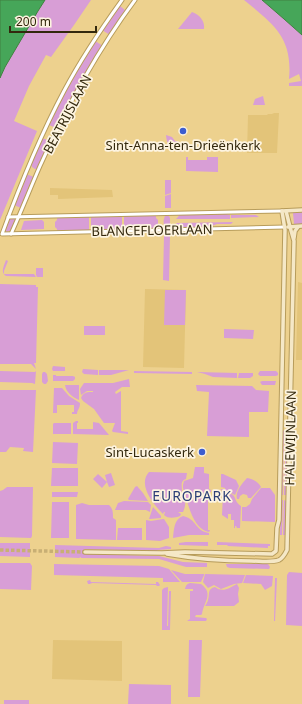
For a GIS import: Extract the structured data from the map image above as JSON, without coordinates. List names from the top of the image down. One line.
{"streets":{"main road":["BLANCEFLOERLAAN","HALEWIJNLAAN"],"street":["BEATRIJSLAAN"]},"crossings":[["BEATRIJSLAAN","BLANCEFLOERLAAN"],["BLANCEFLOERLAAN","HALEWIJNLAAN"]],"districts":["EUROPARK"],"places":["Sint-Anna-ten-Drieënkerk","Sint-Lucaskerk"],"scale_bar":"200 m"}
